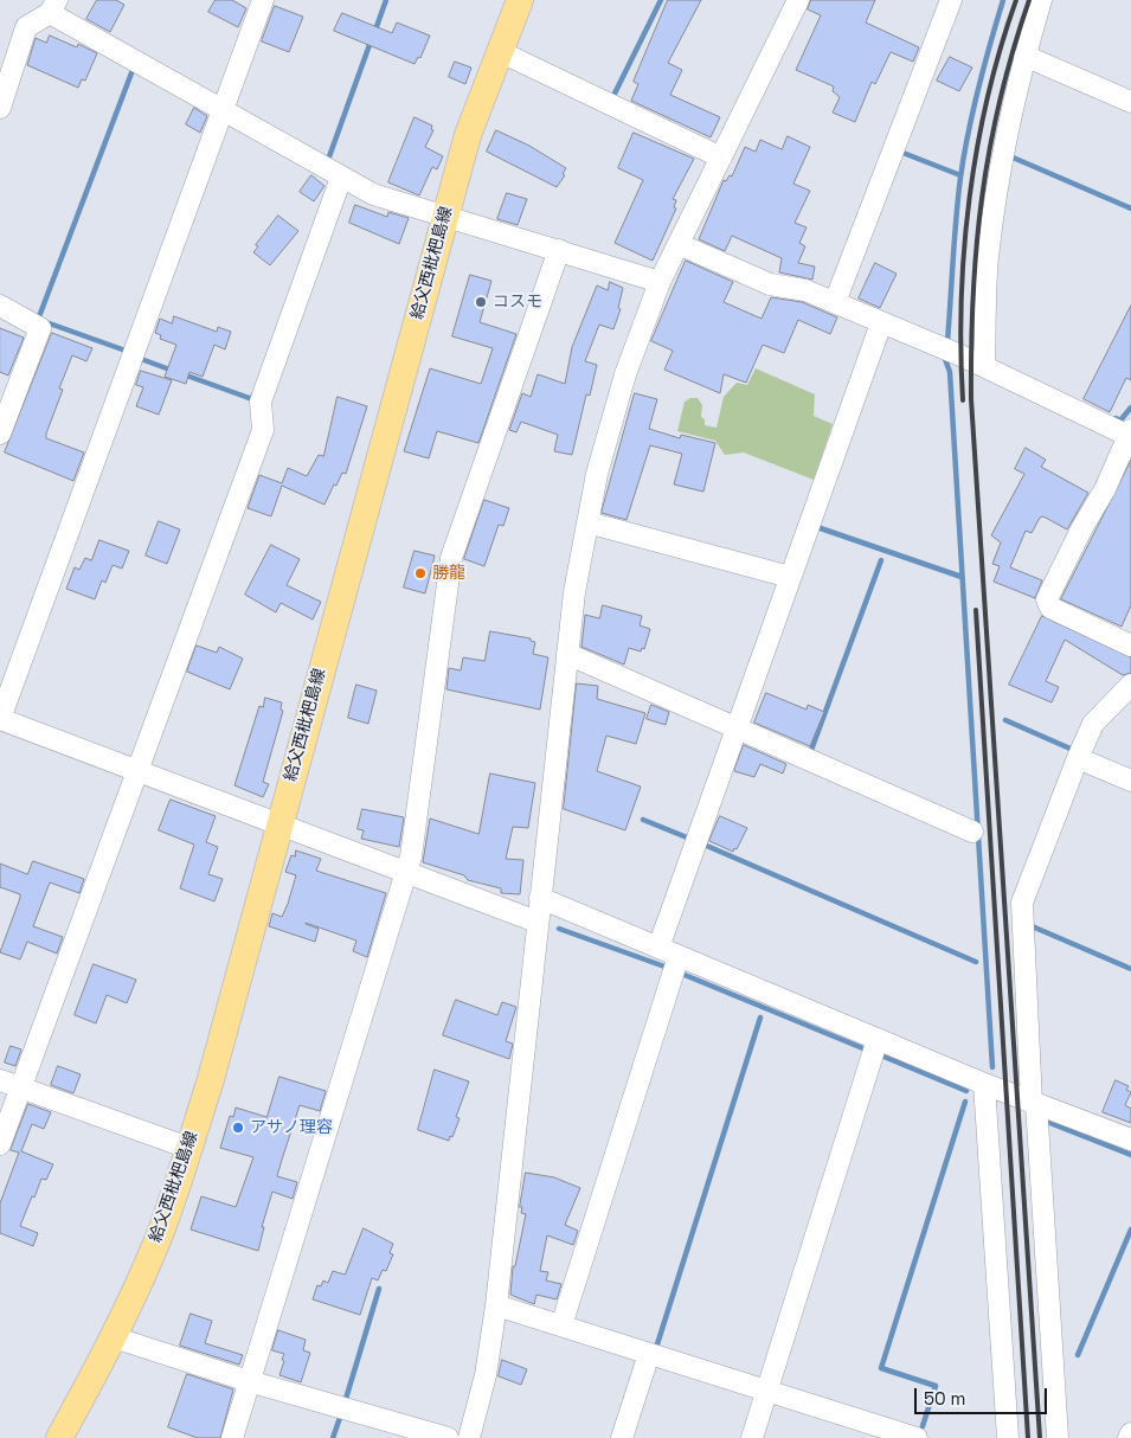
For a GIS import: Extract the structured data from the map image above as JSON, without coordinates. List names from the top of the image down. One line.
{"streets":{"main road":["給父西枇杷島線"]},"places":["コスモ","勝龍","アサノ理容"],"scale_bar":"50 m"}
